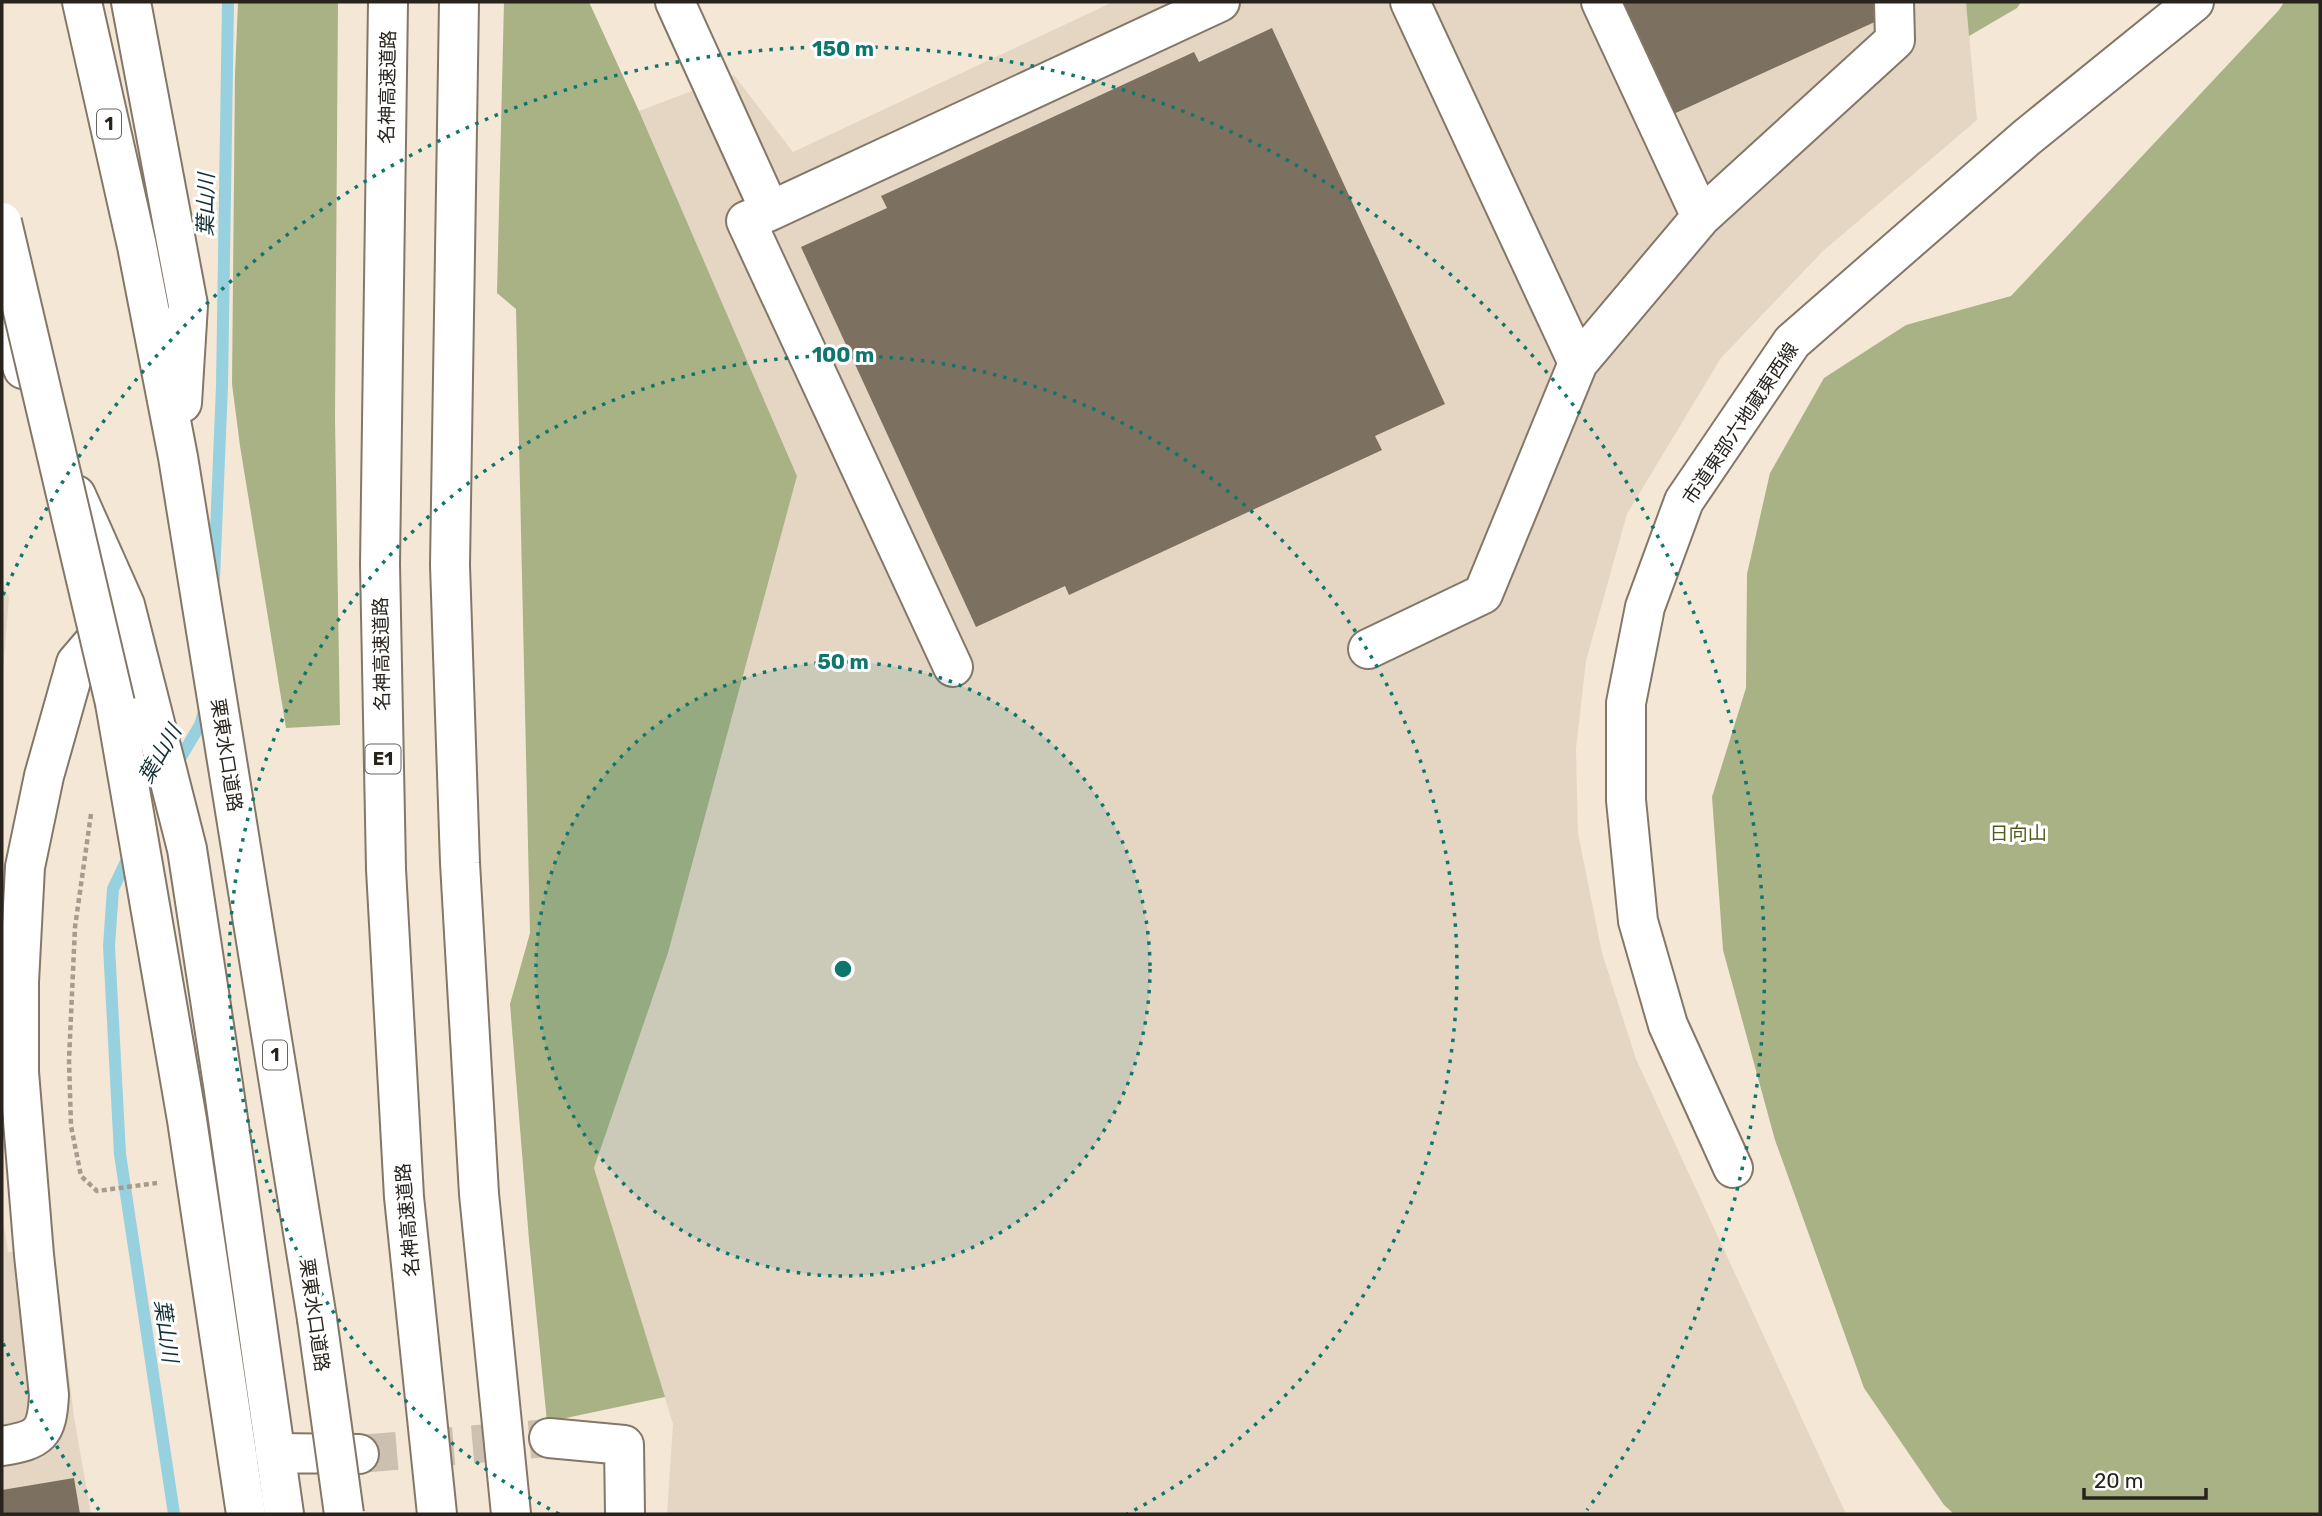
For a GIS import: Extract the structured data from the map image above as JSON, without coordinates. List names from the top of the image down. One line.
{"streets":{"main road":["名神高速道路","1","市道東部六地蔵東西線","栗東水口道路","E1"]},"water":["葉山川"],"parks":["日向山"],"scale_bar":"20 m","rings":["150 m","100 m","50 m"]}
